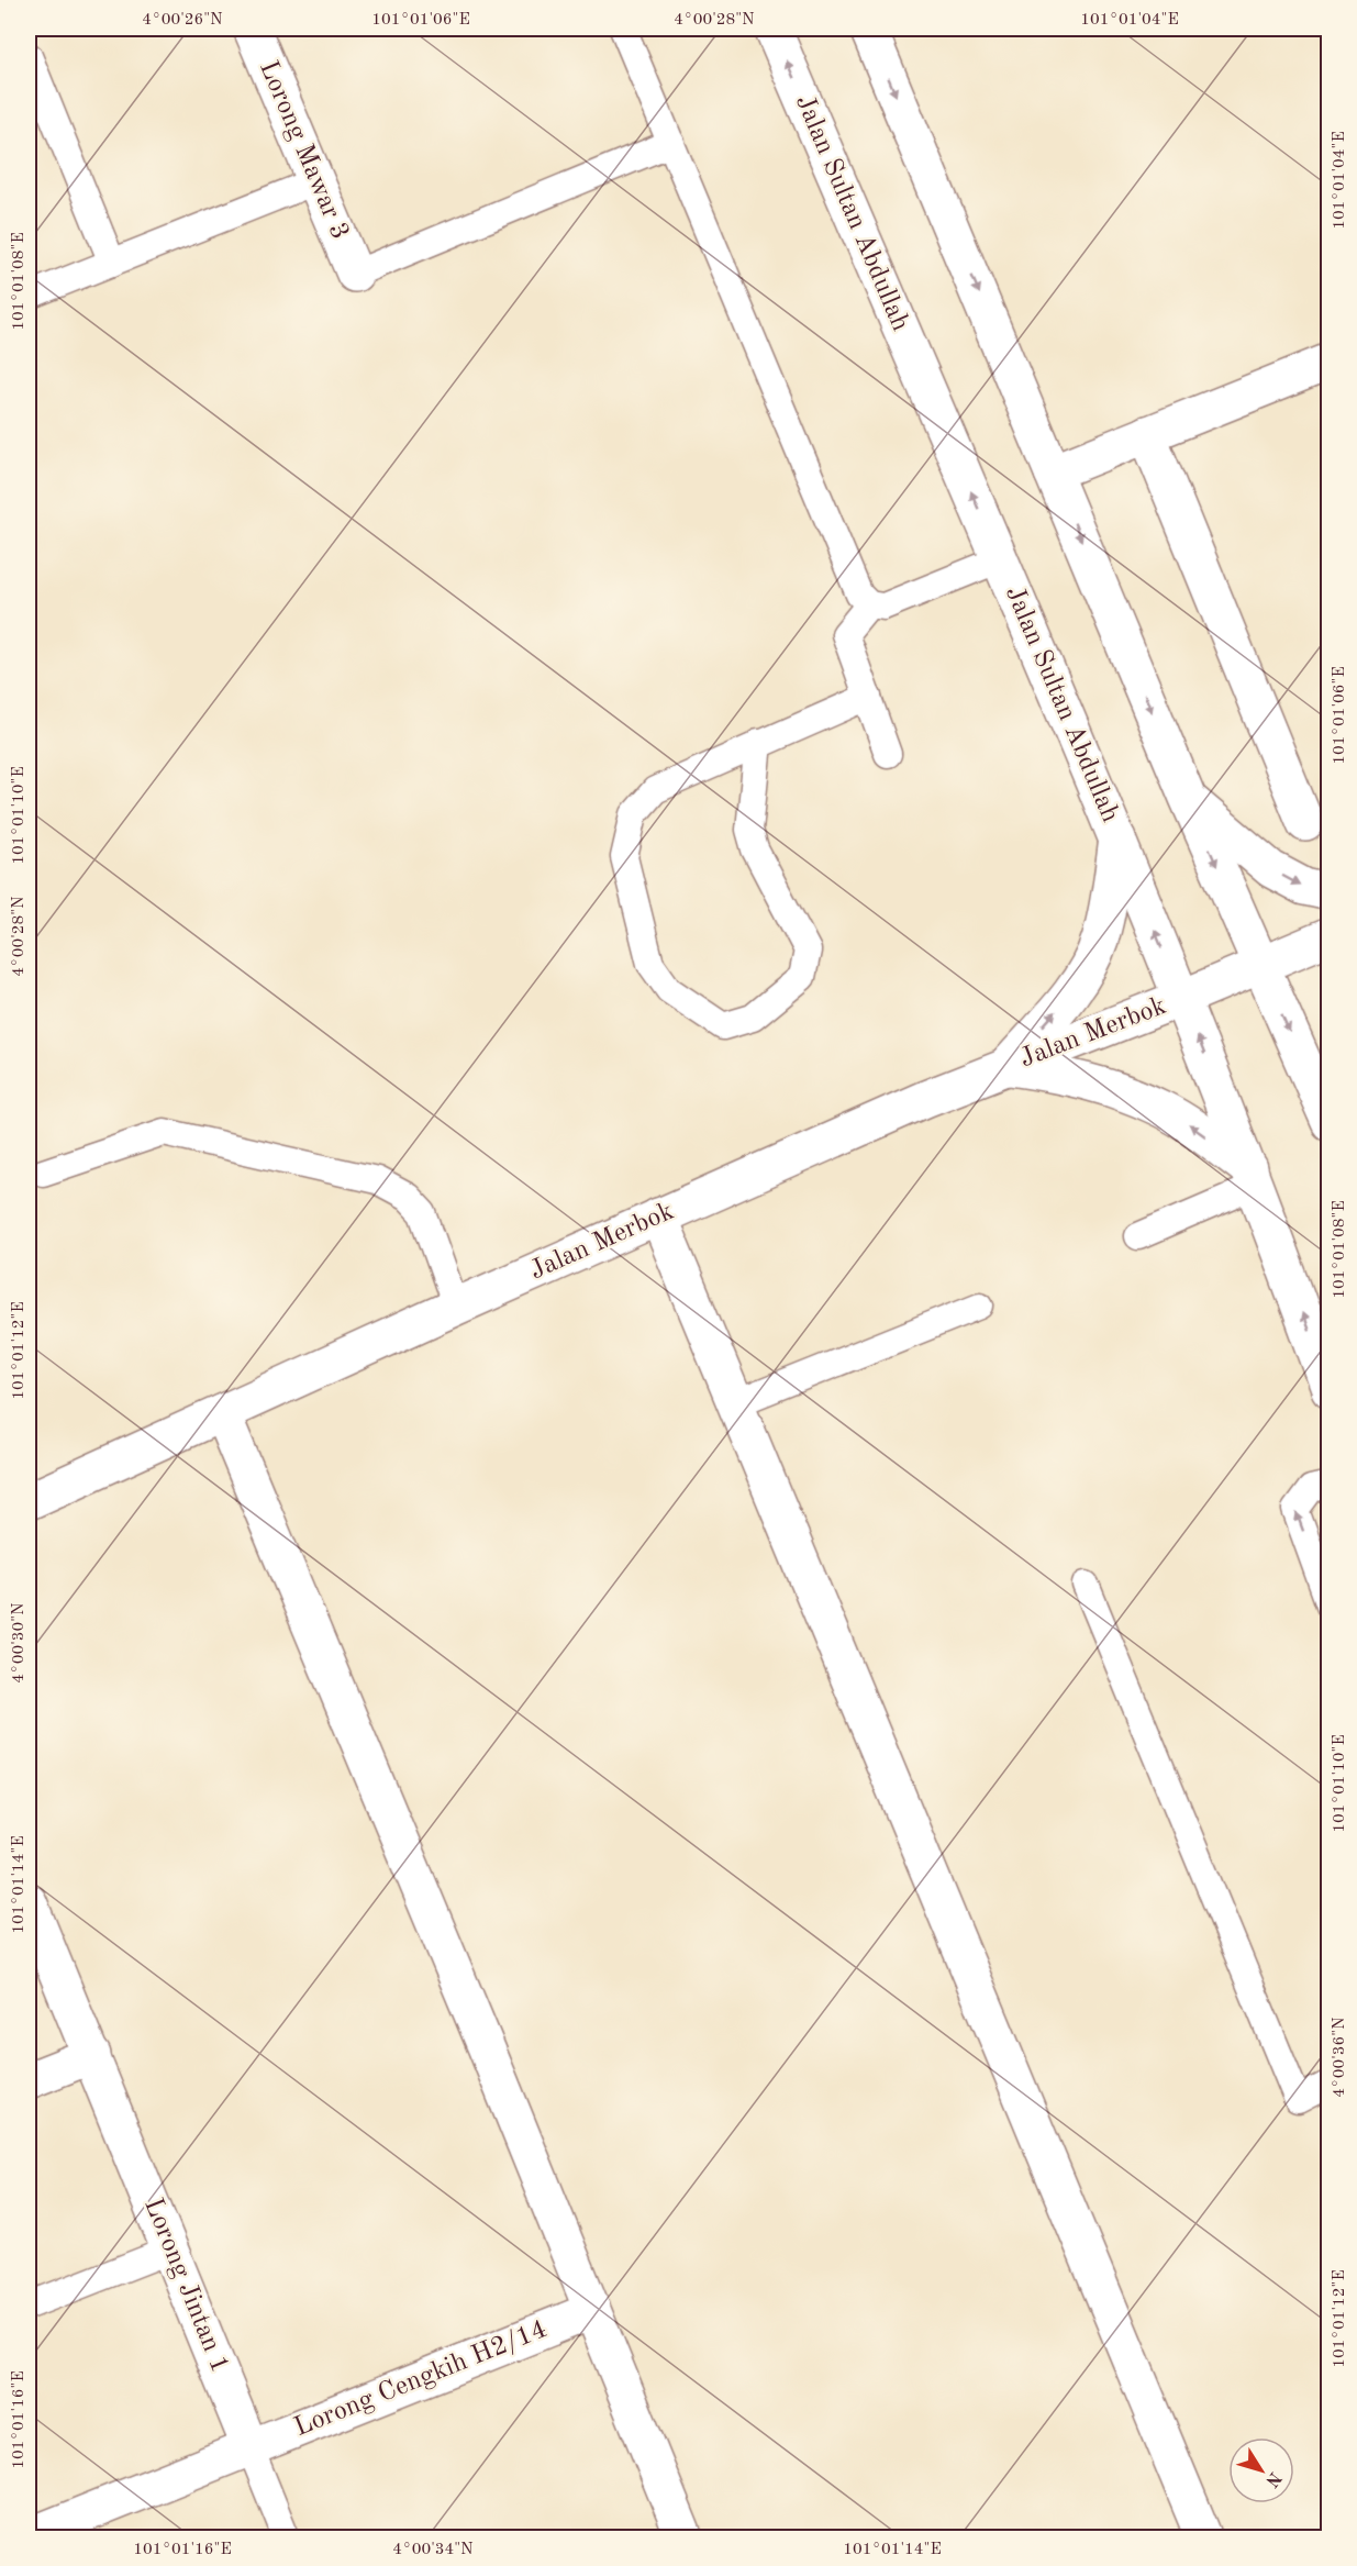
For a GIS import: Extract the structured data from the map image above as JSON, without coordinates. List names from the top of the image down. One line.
{"streets":{"street":["Lorong Mawar 3","Jalan Sultan Abdullah","Jalan Merbok","Lorong Jintan 1","Lorong Cengkih H2/14"]},"crossings":[["Jalan Sultan Abdullah","Jalan Merbok"],["Lorong Jintan 1","Lorong Cengkih H2/14"]],"north":"bottom right","coordinates":["4°00'26\"N","101°01'06\"E","4°00'28\"N","101°01'04\"E","101°01'08\"E","101°01'10\"E","101°01'12\"E","4°00'30\"N","101°01'14\"E","4°00'36\"N","101°01'16\"E","4°00'34\"N"]}
